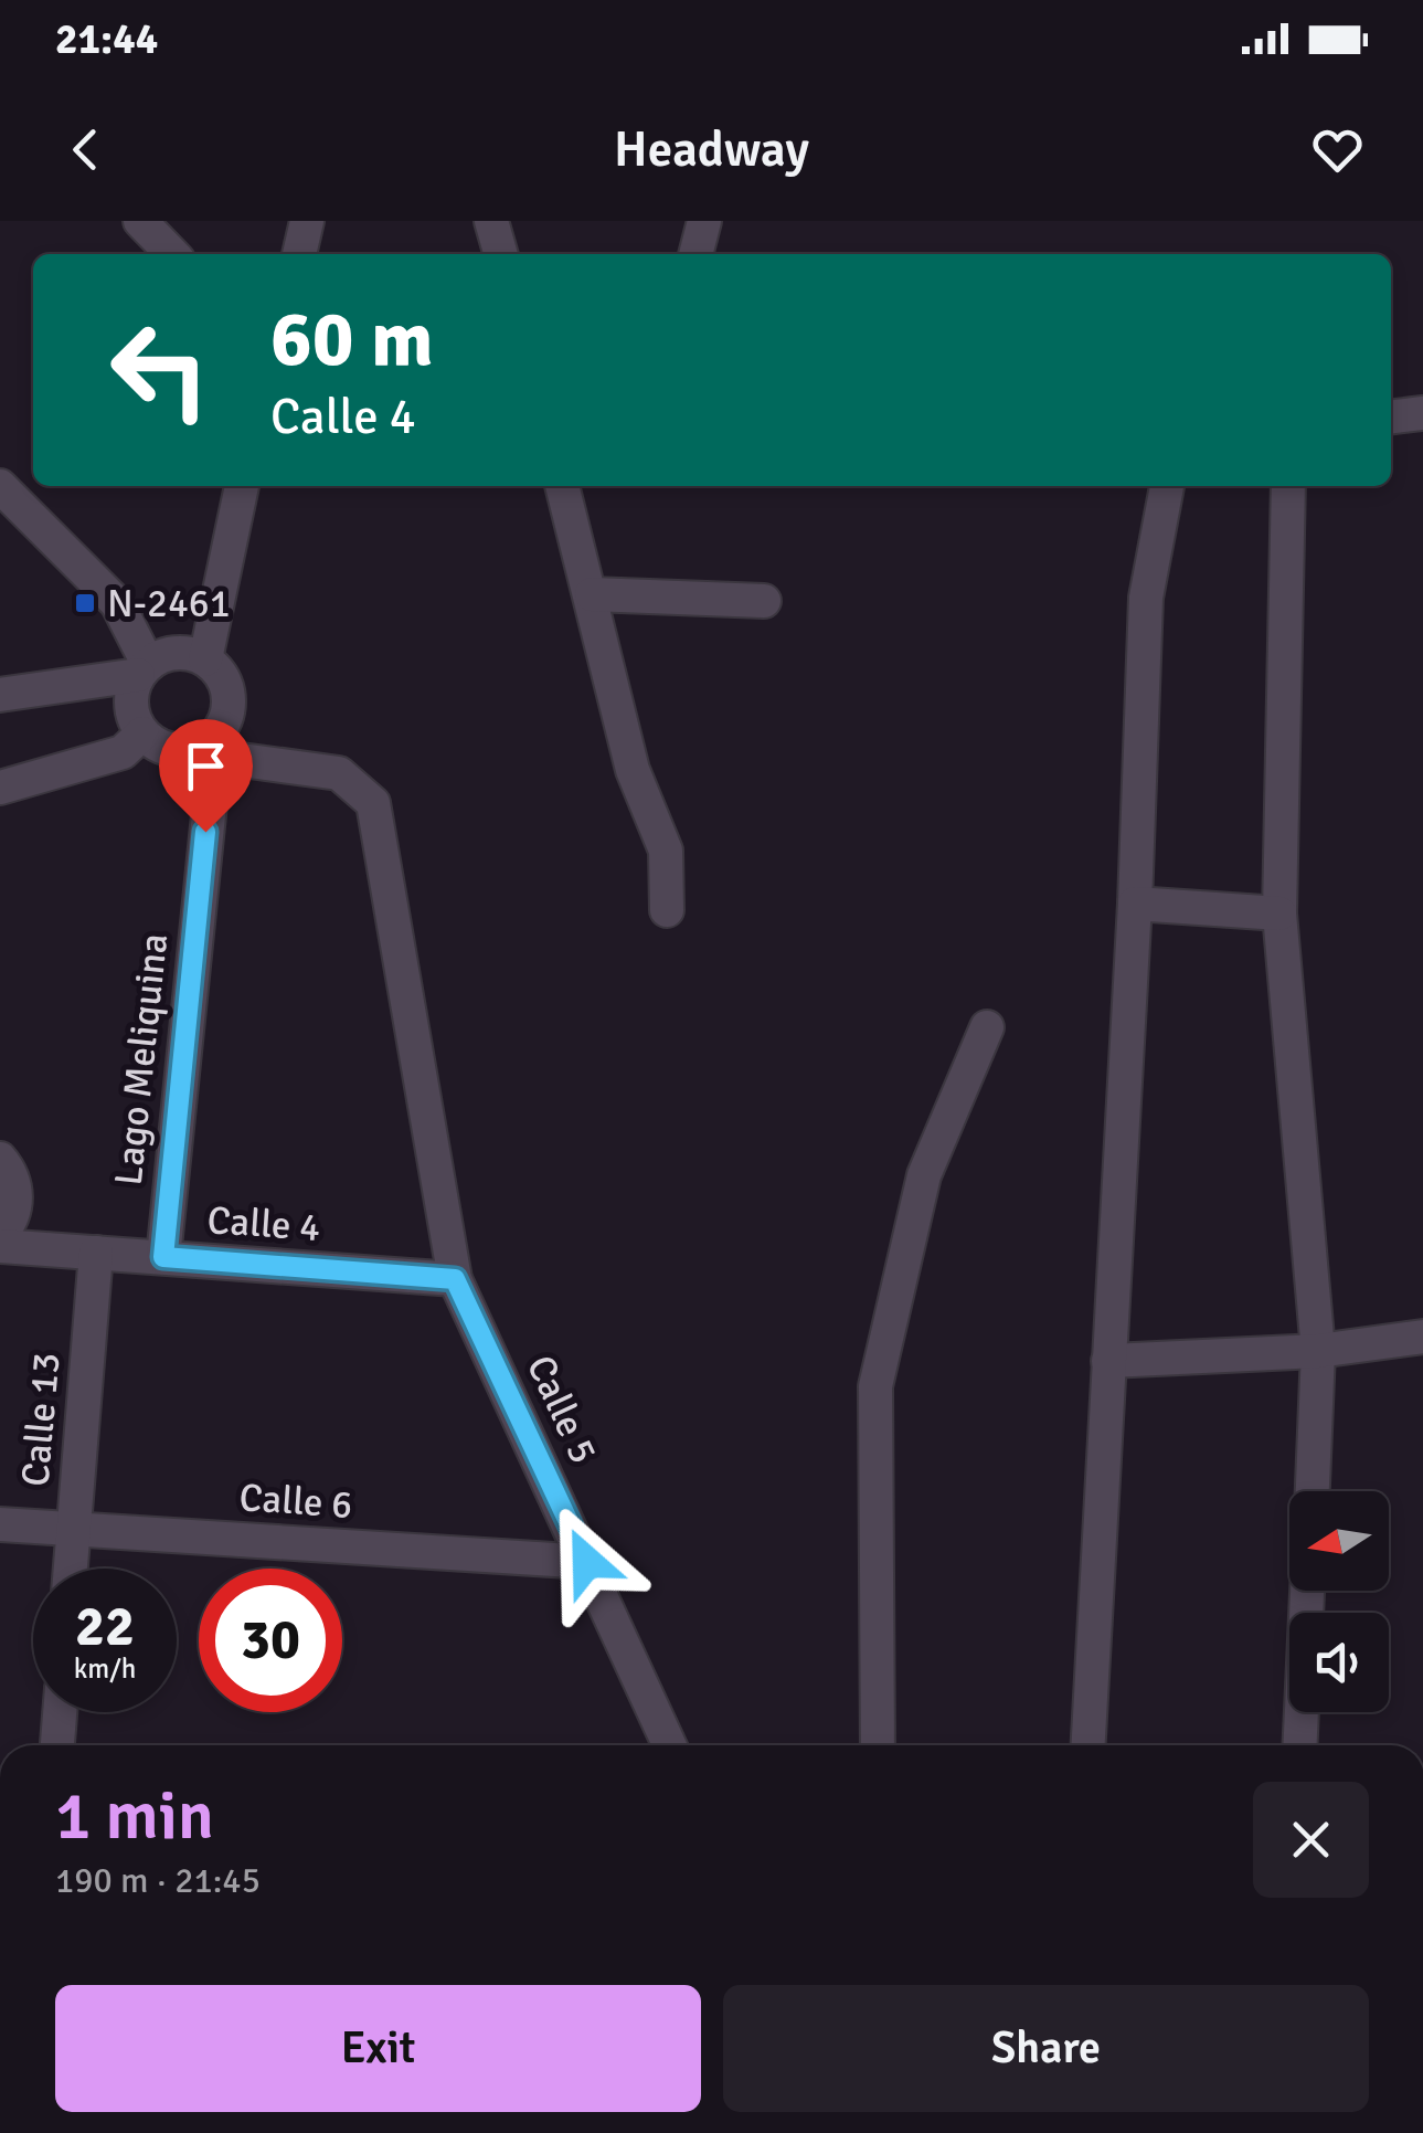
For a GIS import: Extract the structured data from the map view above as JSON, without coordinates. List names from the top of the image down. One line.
{"streets":{"street":["Lago Meliquina","Calle 4","Calle 5","Calle 13","Calle 6"]},"crossings":[["Lago Meliquina","Calle 4"],["Lago Meliquina","Calle 5"],["Calle 4","Calle 5"],["Calle 4","Calle 13"],["Calle 5","Calle 6"],["Calle 13","Calle 6"]],"places":{"transit":["N-2461"]},"north":"left","page":{"status":"21:44","header":"Headway","turn":["60 m","Calle 4"],"speed":"22 km/h","limit":"30","heading":["1 min","190 m · 21:45"],"buttons":["Exit","Share"]}}
